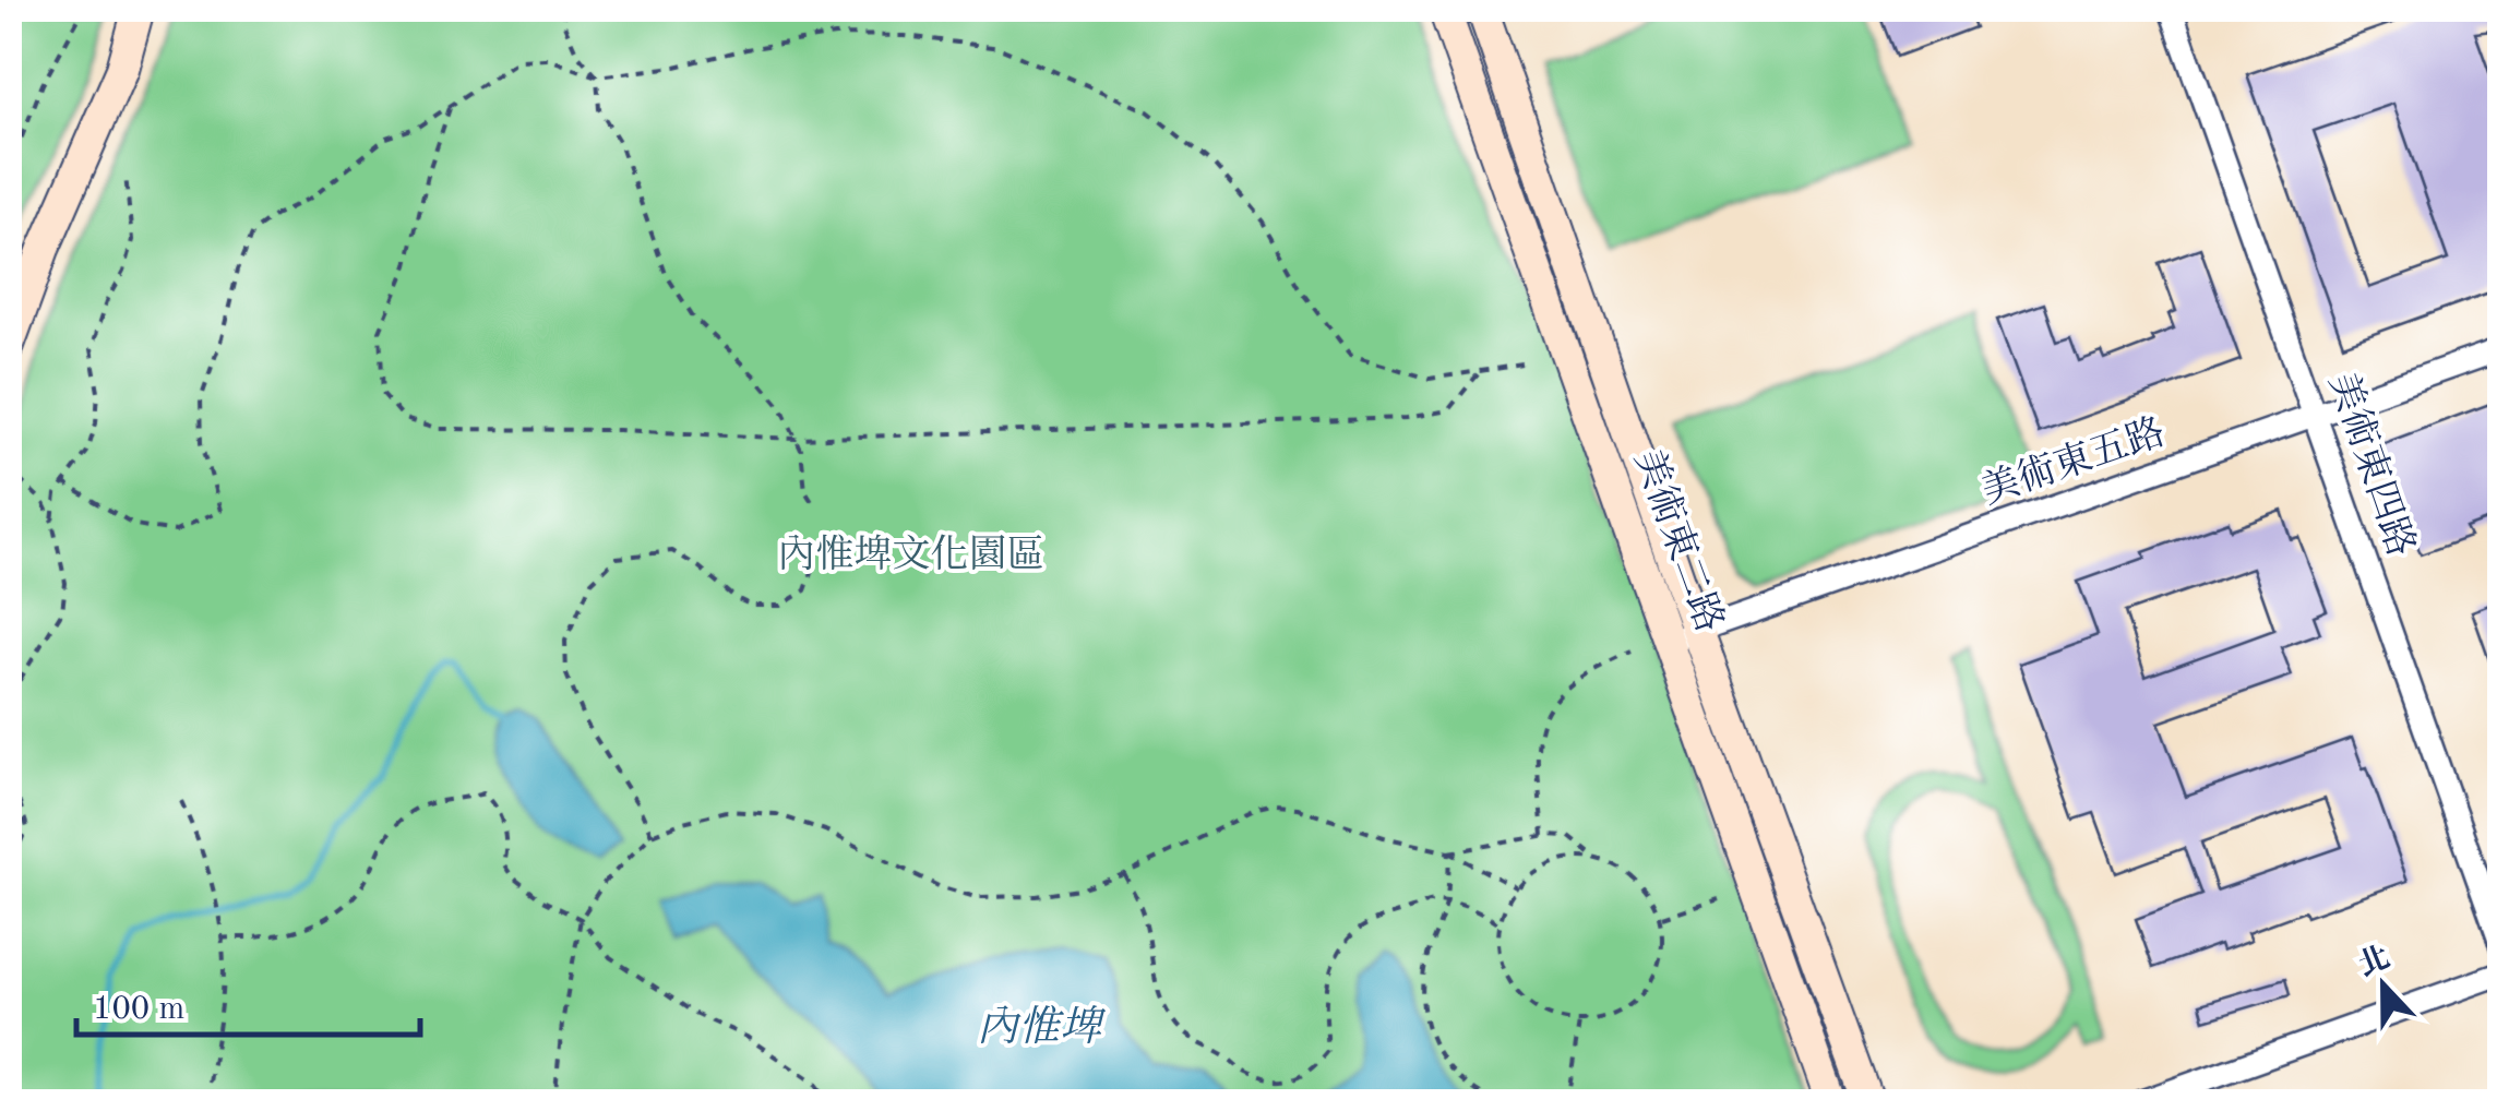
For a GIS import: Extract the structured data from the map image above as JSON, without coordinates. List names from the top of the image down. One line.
{"streets":{"street":["美術東五路","美術東四路","美術東二路"]},"crossings":[["美術東五路","美術東四路"],["美術東五路","美術東二路"]],"water":["內惟埤"],"parks":["內惟埤文化園區"],"scale_bar":"100 m","north":"top"}
